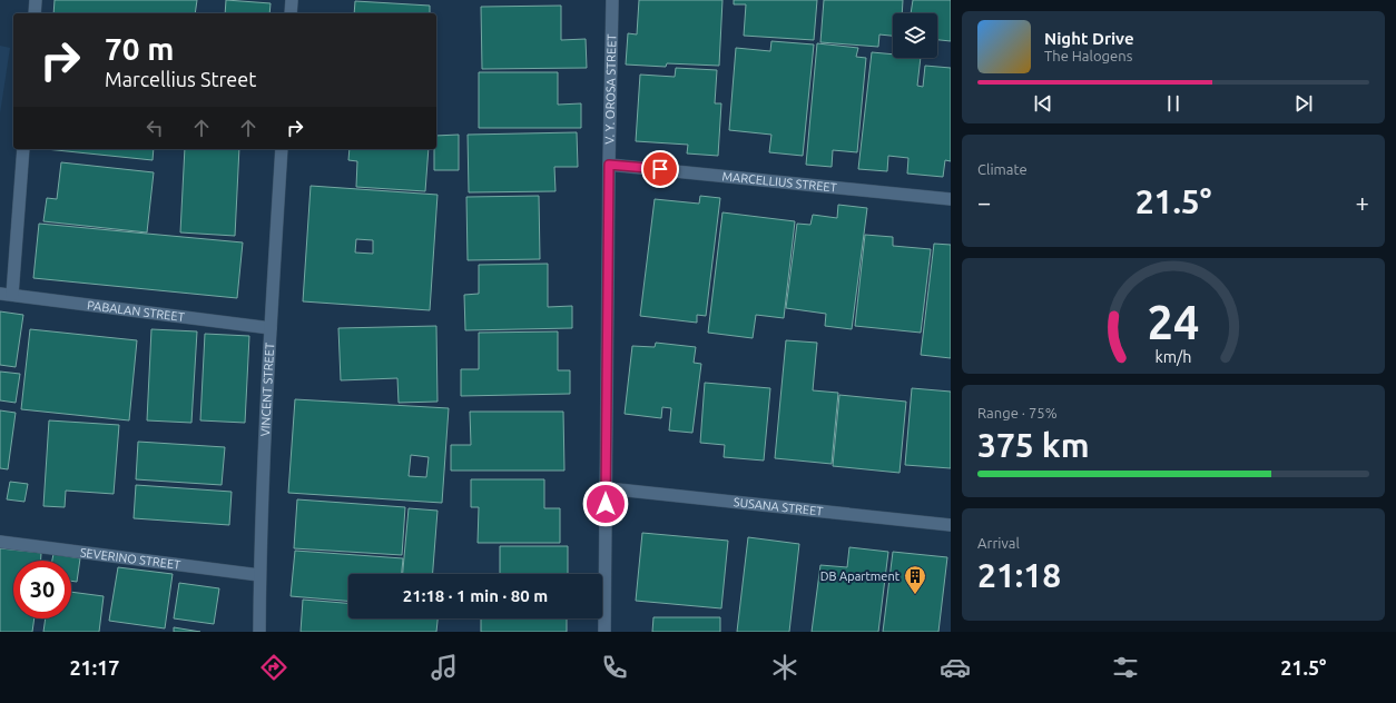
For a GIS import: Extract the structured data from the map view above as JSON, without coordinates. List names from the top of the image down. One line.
{"streets":{"street":["V. Y. OROSA STREET","MARCELLIUS STREET","PABALAN STREET","VINCENT STREET","SUSANA STREET","SEVERINO STREET"]},"crossings":[["V. Y. OROSA STREET","MARCELLIUS STREET"],["V. Y. OROSA STREET","SUSANA STREET"],["PABALAN STREET","VINCENT STREET"],["VINCENT STREET","SEVERINO STREET"]],"places":{"building":["DB Apartment"]},"page":{"turn":["70 m","Marcellius Street"],"song":["Night Drive","The Halogens"],"tile":["Climate",["Range · 75%","375 km"],["Arrival","21:18"]],"heat":["−","21.5°","+"],"limit":"30","trip":"21:18 · 1 min · 80 m","tabs":["21:17","21.5°"],"gauge":["24","km/h"]}}
